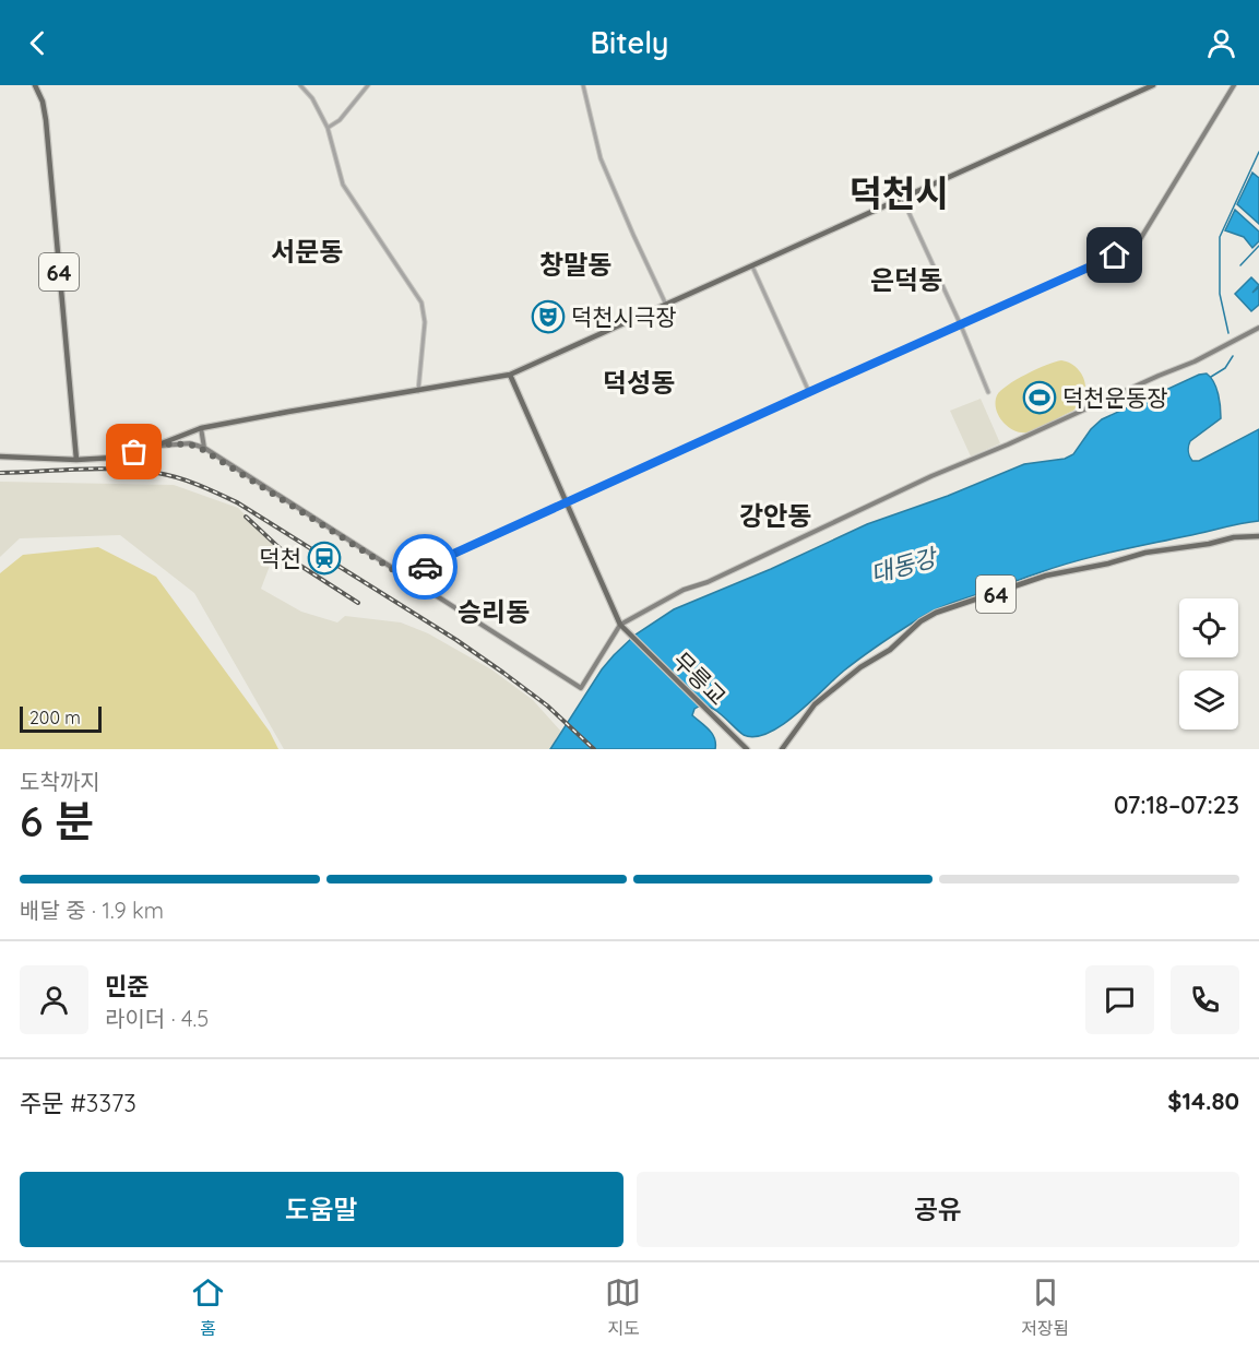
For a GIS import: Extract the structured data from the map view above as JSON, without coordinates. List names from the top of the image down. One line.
{"streets":{"main road":["64","무릉교"]},"districts":["덕천시","서문동","창말동","은덕동","덕성동","강안동","승리동"],"water":["대동강"],"places":{"theatre":["덕천시극장"],"sports":["덕천운동장"],"station":["덕천"]},"scale_bar":"200 m","page":{"header":"Bitely","scale":"200 m","heading":["6 분","도착까지","07:18–07:23"],"panel":["민준","라이더 · 4.5","주문 #3373","$14.80"],"bar":"배달 중 · 1.9 km","buttons":["도움말","공유"],"tabs":["홈","지도","저장됨"]}}
